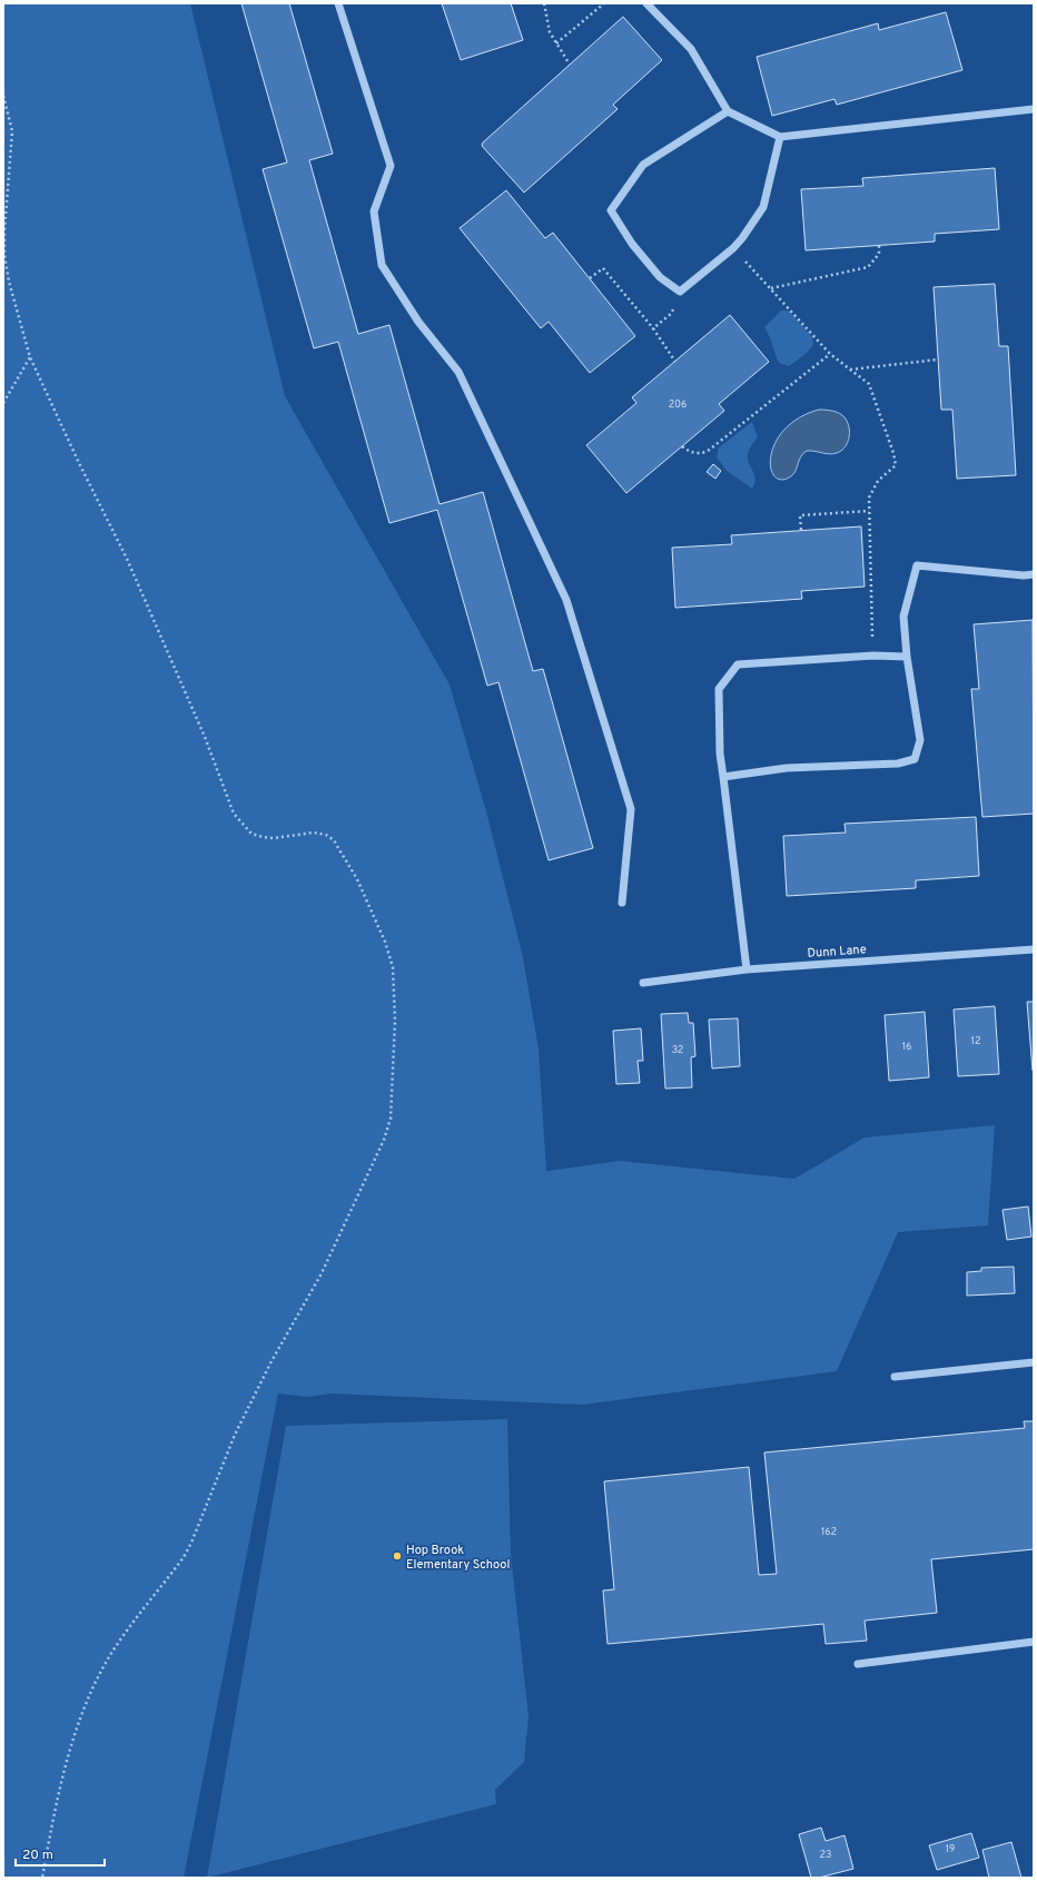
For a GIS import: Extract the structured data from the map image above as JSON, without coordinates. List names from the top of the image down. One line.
{"streets":{"street":["Dunn Lane"]},"places":["Hop Brook Elementary School"],"house_numbers":["206","12","16","32","162","19","23"],"scale_bar":"20 m"}
